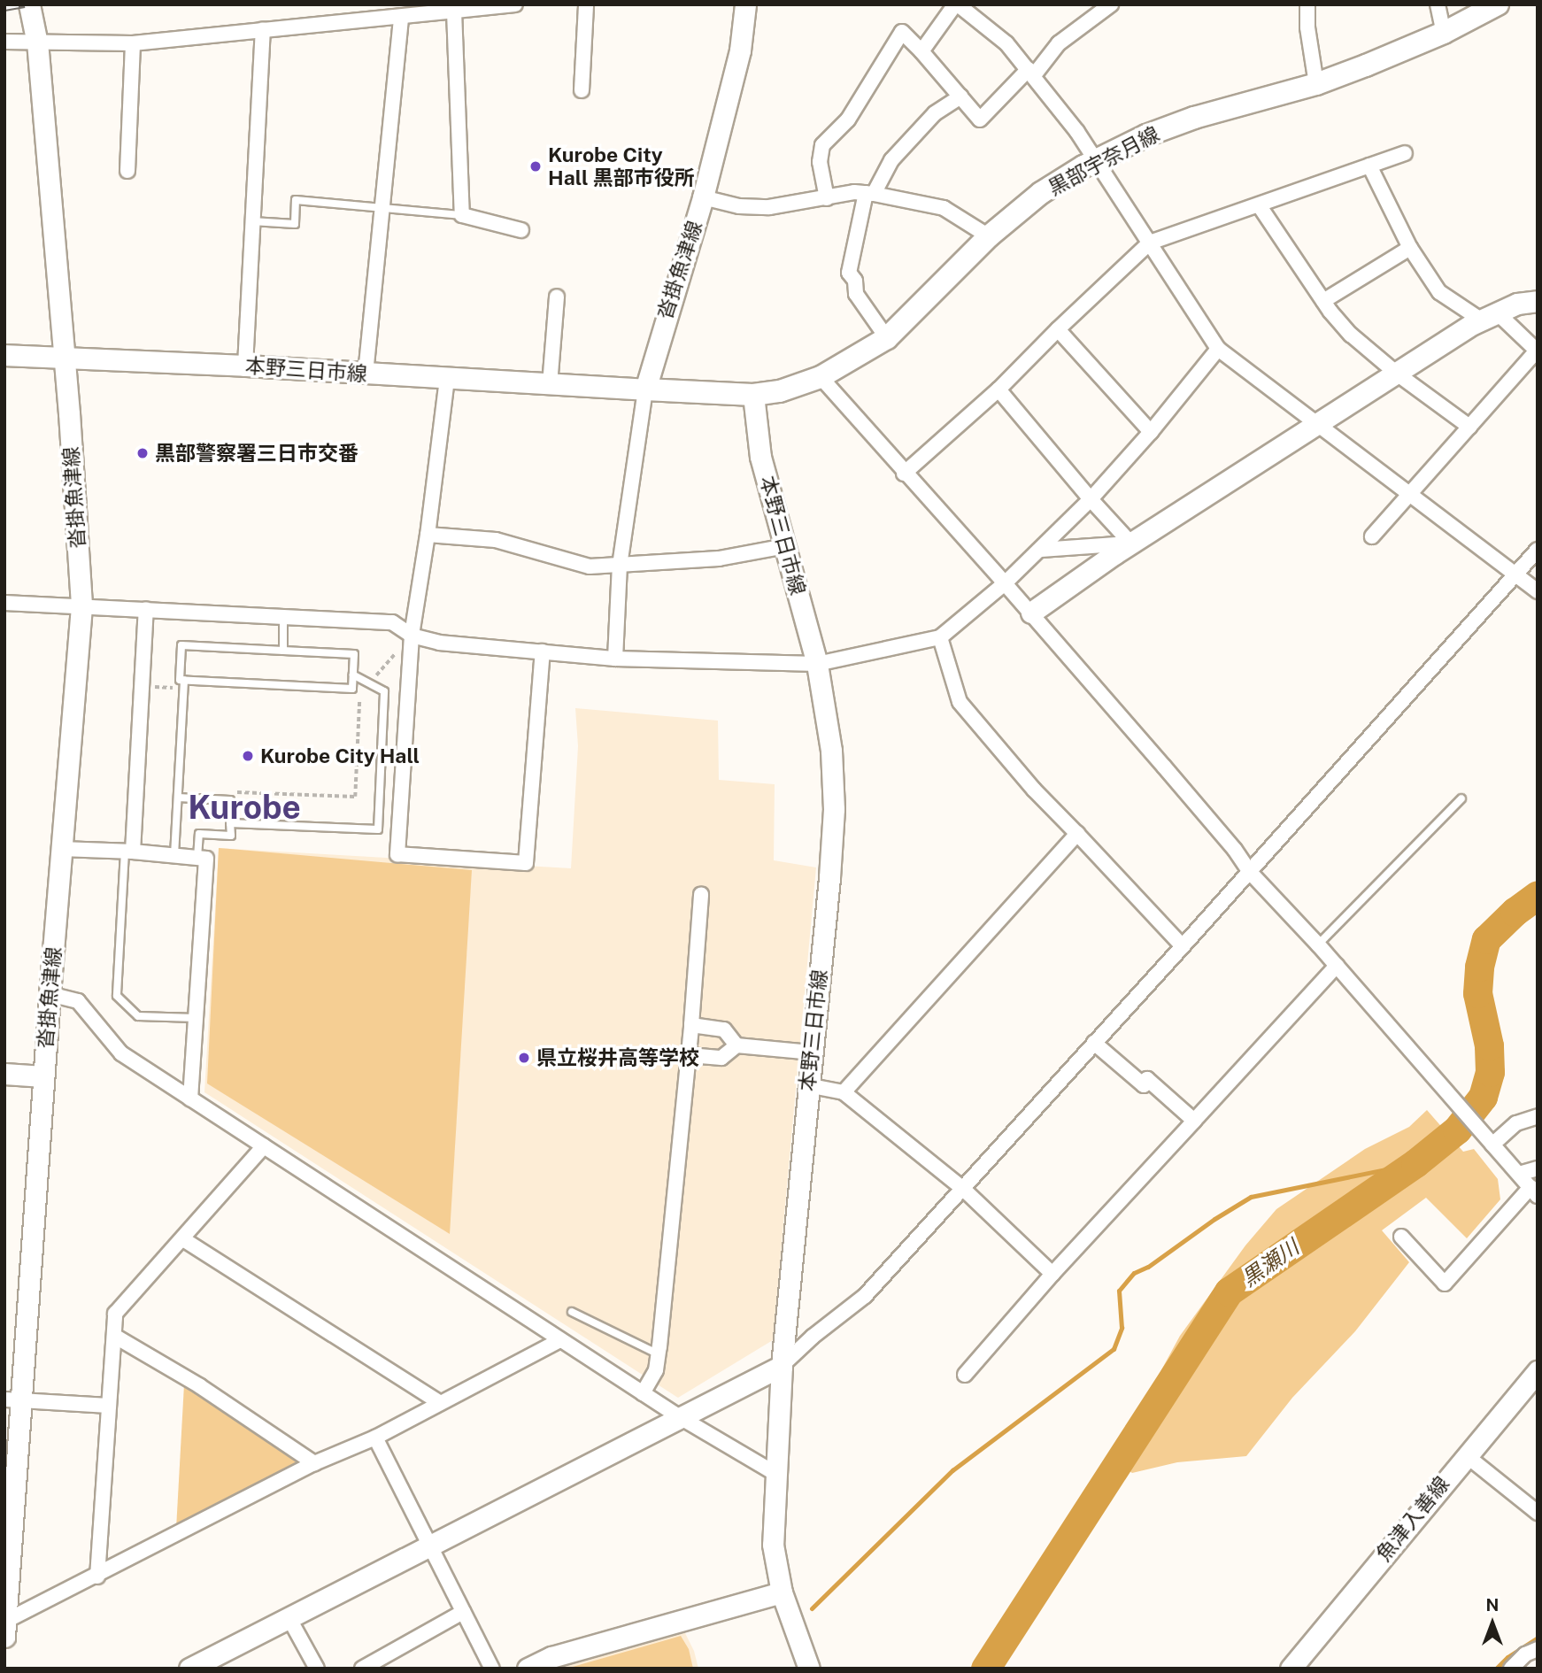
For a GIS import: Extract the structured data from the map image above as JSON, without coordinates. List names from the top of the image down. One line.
{"streets":{"main road":["黒部宇奈月線","沓掛魚津線","本野三日市線","魚津入善線"]},"crossings":[["黒部宇奈月線","沓掛魚津線"],["黒部宇奈月線","本野三日市線"],["沓掛魚津線","本野三日市線"]],"districts":["Kurobe"],"water":["黒瀬川"],"places":["Kurobe City Hall 黒部市役所","黒部警察署三日市交番","Kurobe City Hall","県立桜井高等学校"],"north":"top"}
